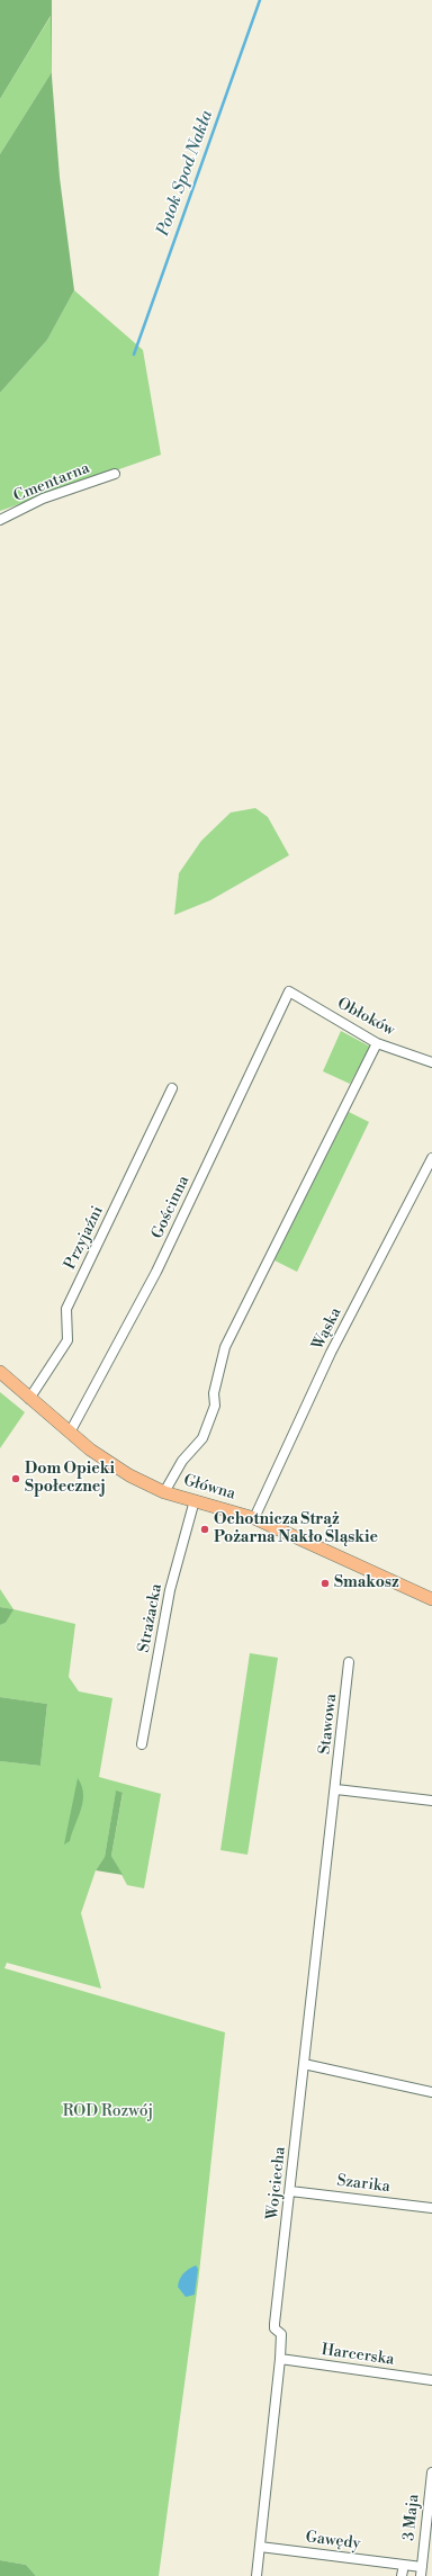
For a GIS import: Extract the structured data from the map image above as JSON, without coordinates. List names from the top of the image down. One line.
{"streets":{"main road":["Główna"],"street":["Cmentarna","Obłoków","Gościnna","Przyjaźni","Wąska","Strażacka","Stawowa","Wojciecha","Szarika","Harcerska","3 Maja","Gawędy"]},"crossings":[["Obłoków","Gościnna"],["Gościnna","Główna"],["Przyjaźni","Główna"],["Wąska","Główna"],["Główna","Strażacka"],["Stawowa","Wojciecha"],["Wojciecha","Szarika"],["Wojciecha","Harcerska"],["Wojciecha","Gawędy"],["3 Maja","Gawędy"]],"water":["Potok Spod Nakła"],"parks":["ROD Rozwój"],"places":["Dom Opieki Społecznej","Ochotnicza Straż Pożarna Nakło Śląskie","Smakosz"]}
